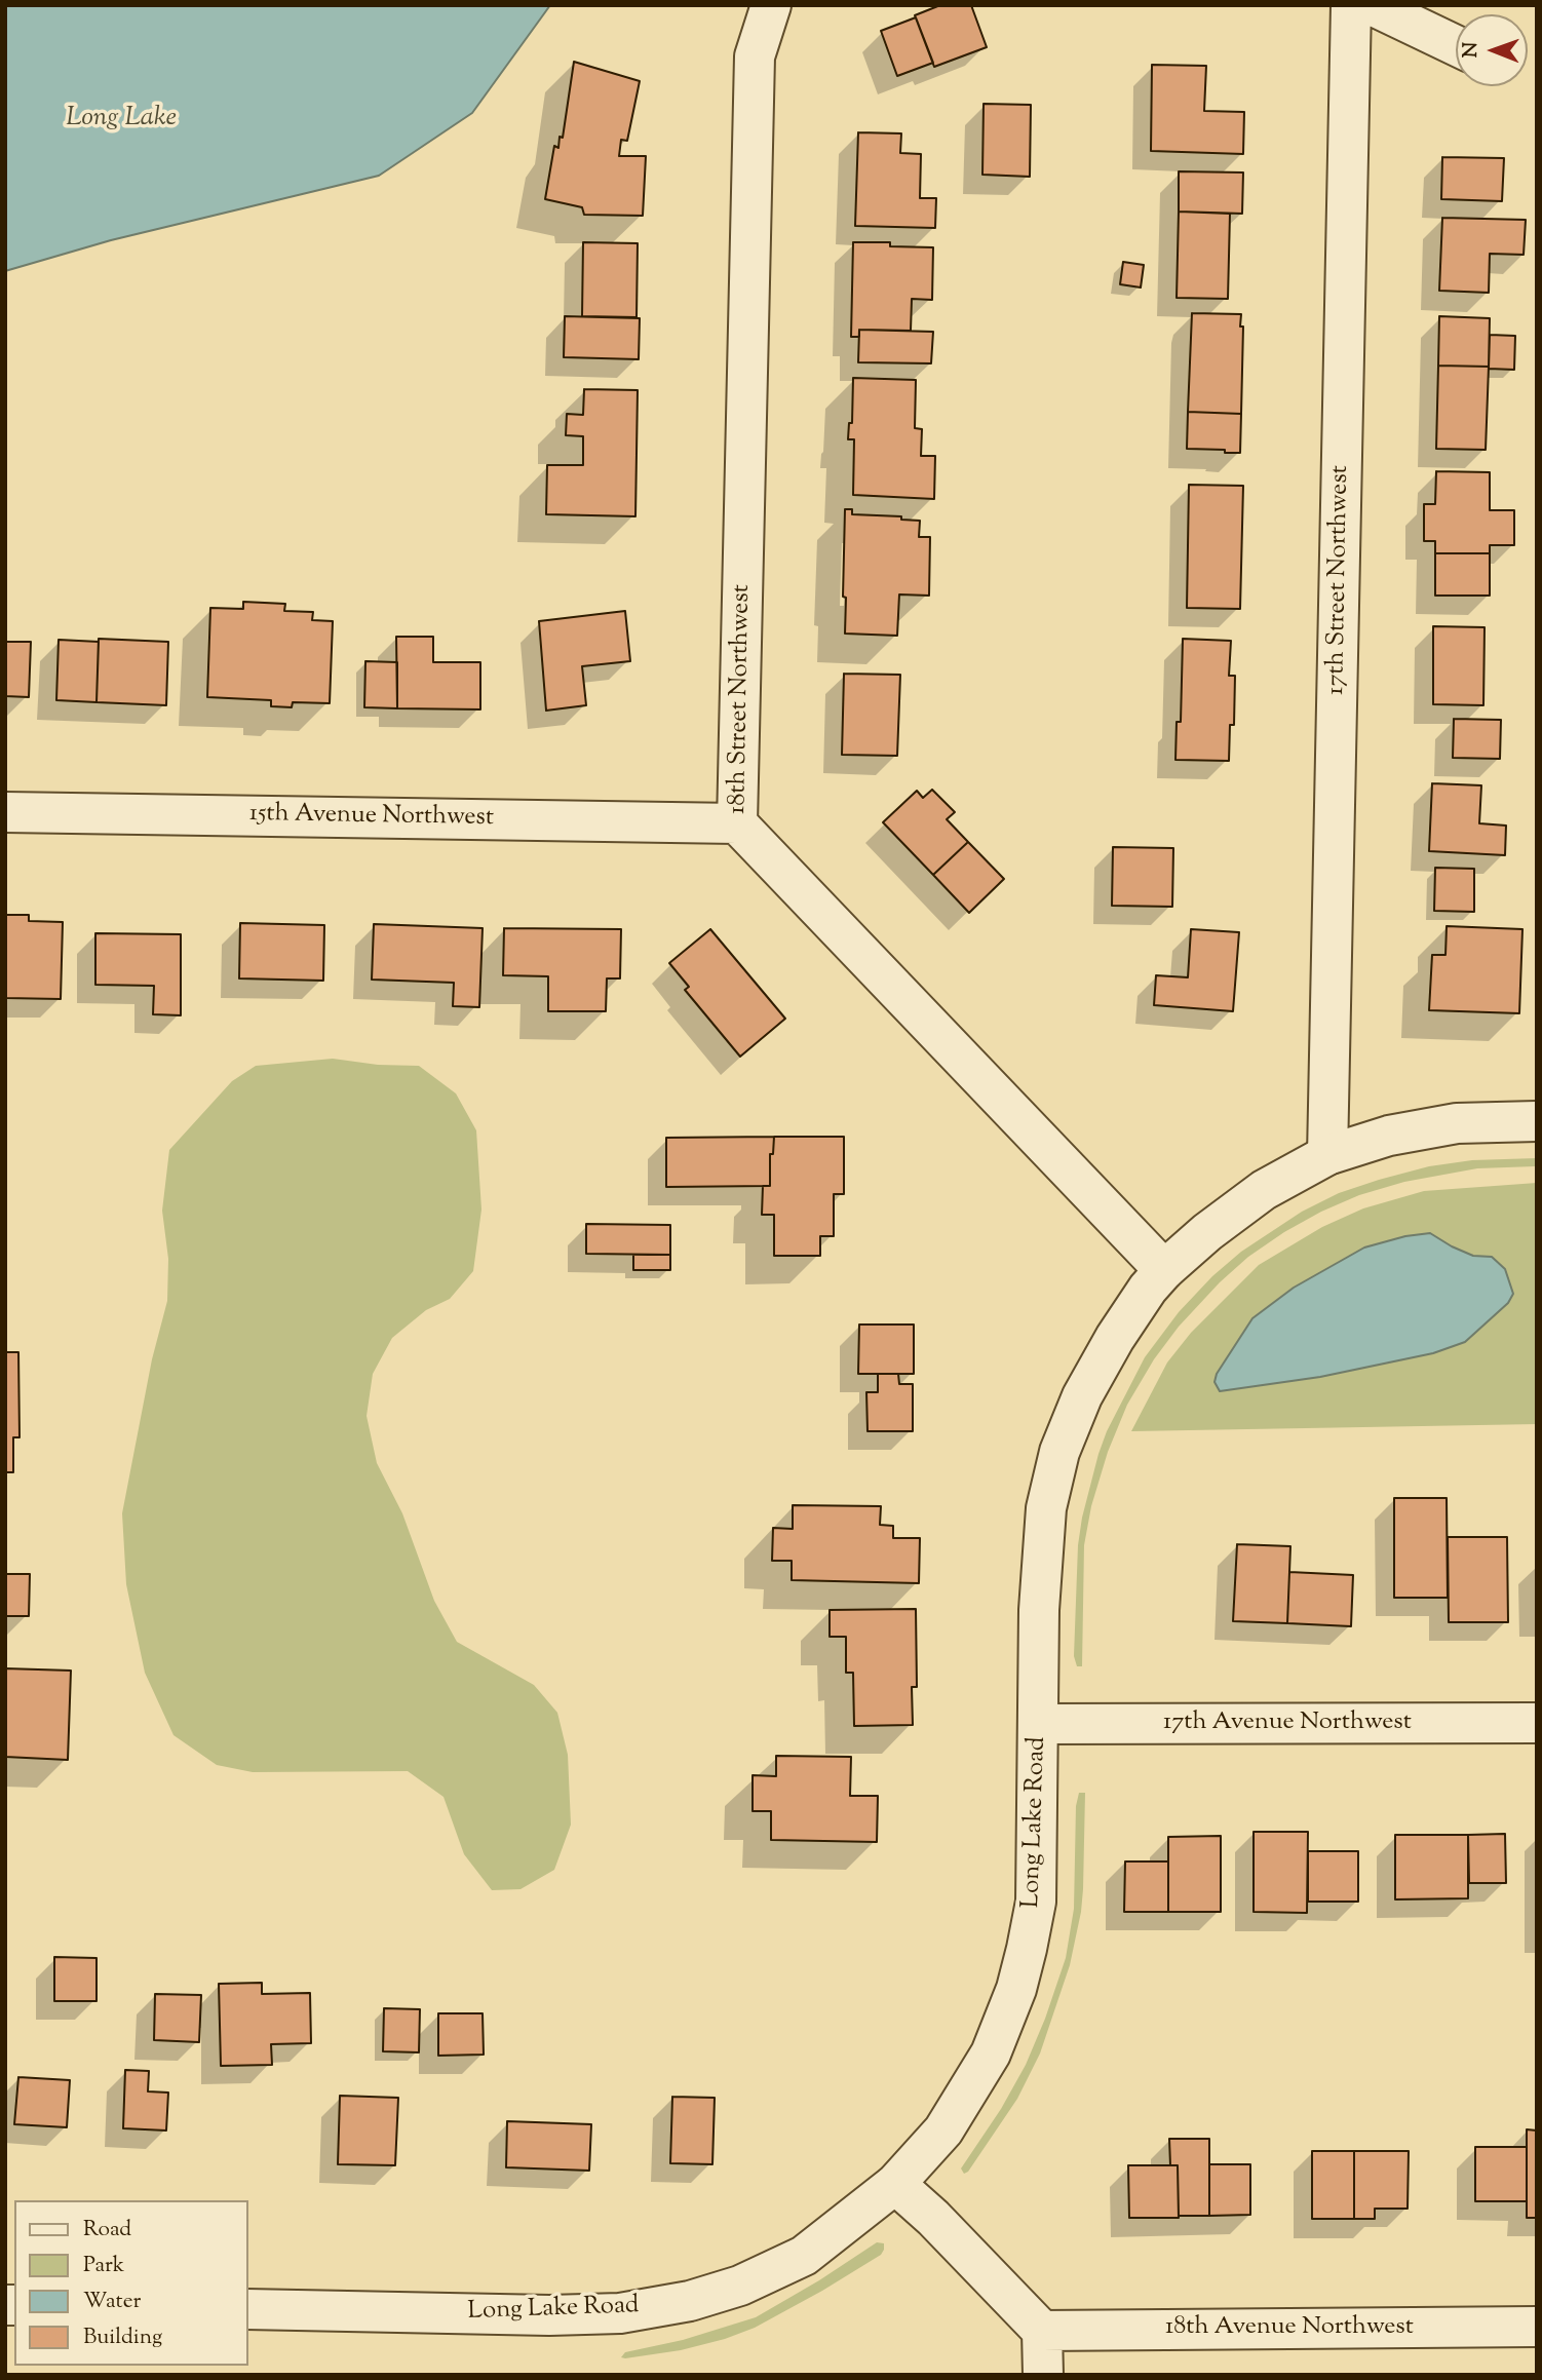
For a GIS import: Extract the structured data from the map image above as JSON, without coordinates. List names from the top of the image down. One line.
{"streets":{"street":["17th Street Northwest","18th Street Northwest","15th Avenue Northwest","17th Avenue Northwest","Long Lake Road","18th Avenue Northwest"]},"crossings":[["17th Street Northwest","Long Lake Road"],["18th Street Northwest","15th Avenue Northwest"],["18th Street Northwest","Long Lake Road"],["17th Avenue Northwest","Long Lake Road"]],"water":["Long Lake"],"legend":["Road","Park","Water","Building"],"north":"left"}
